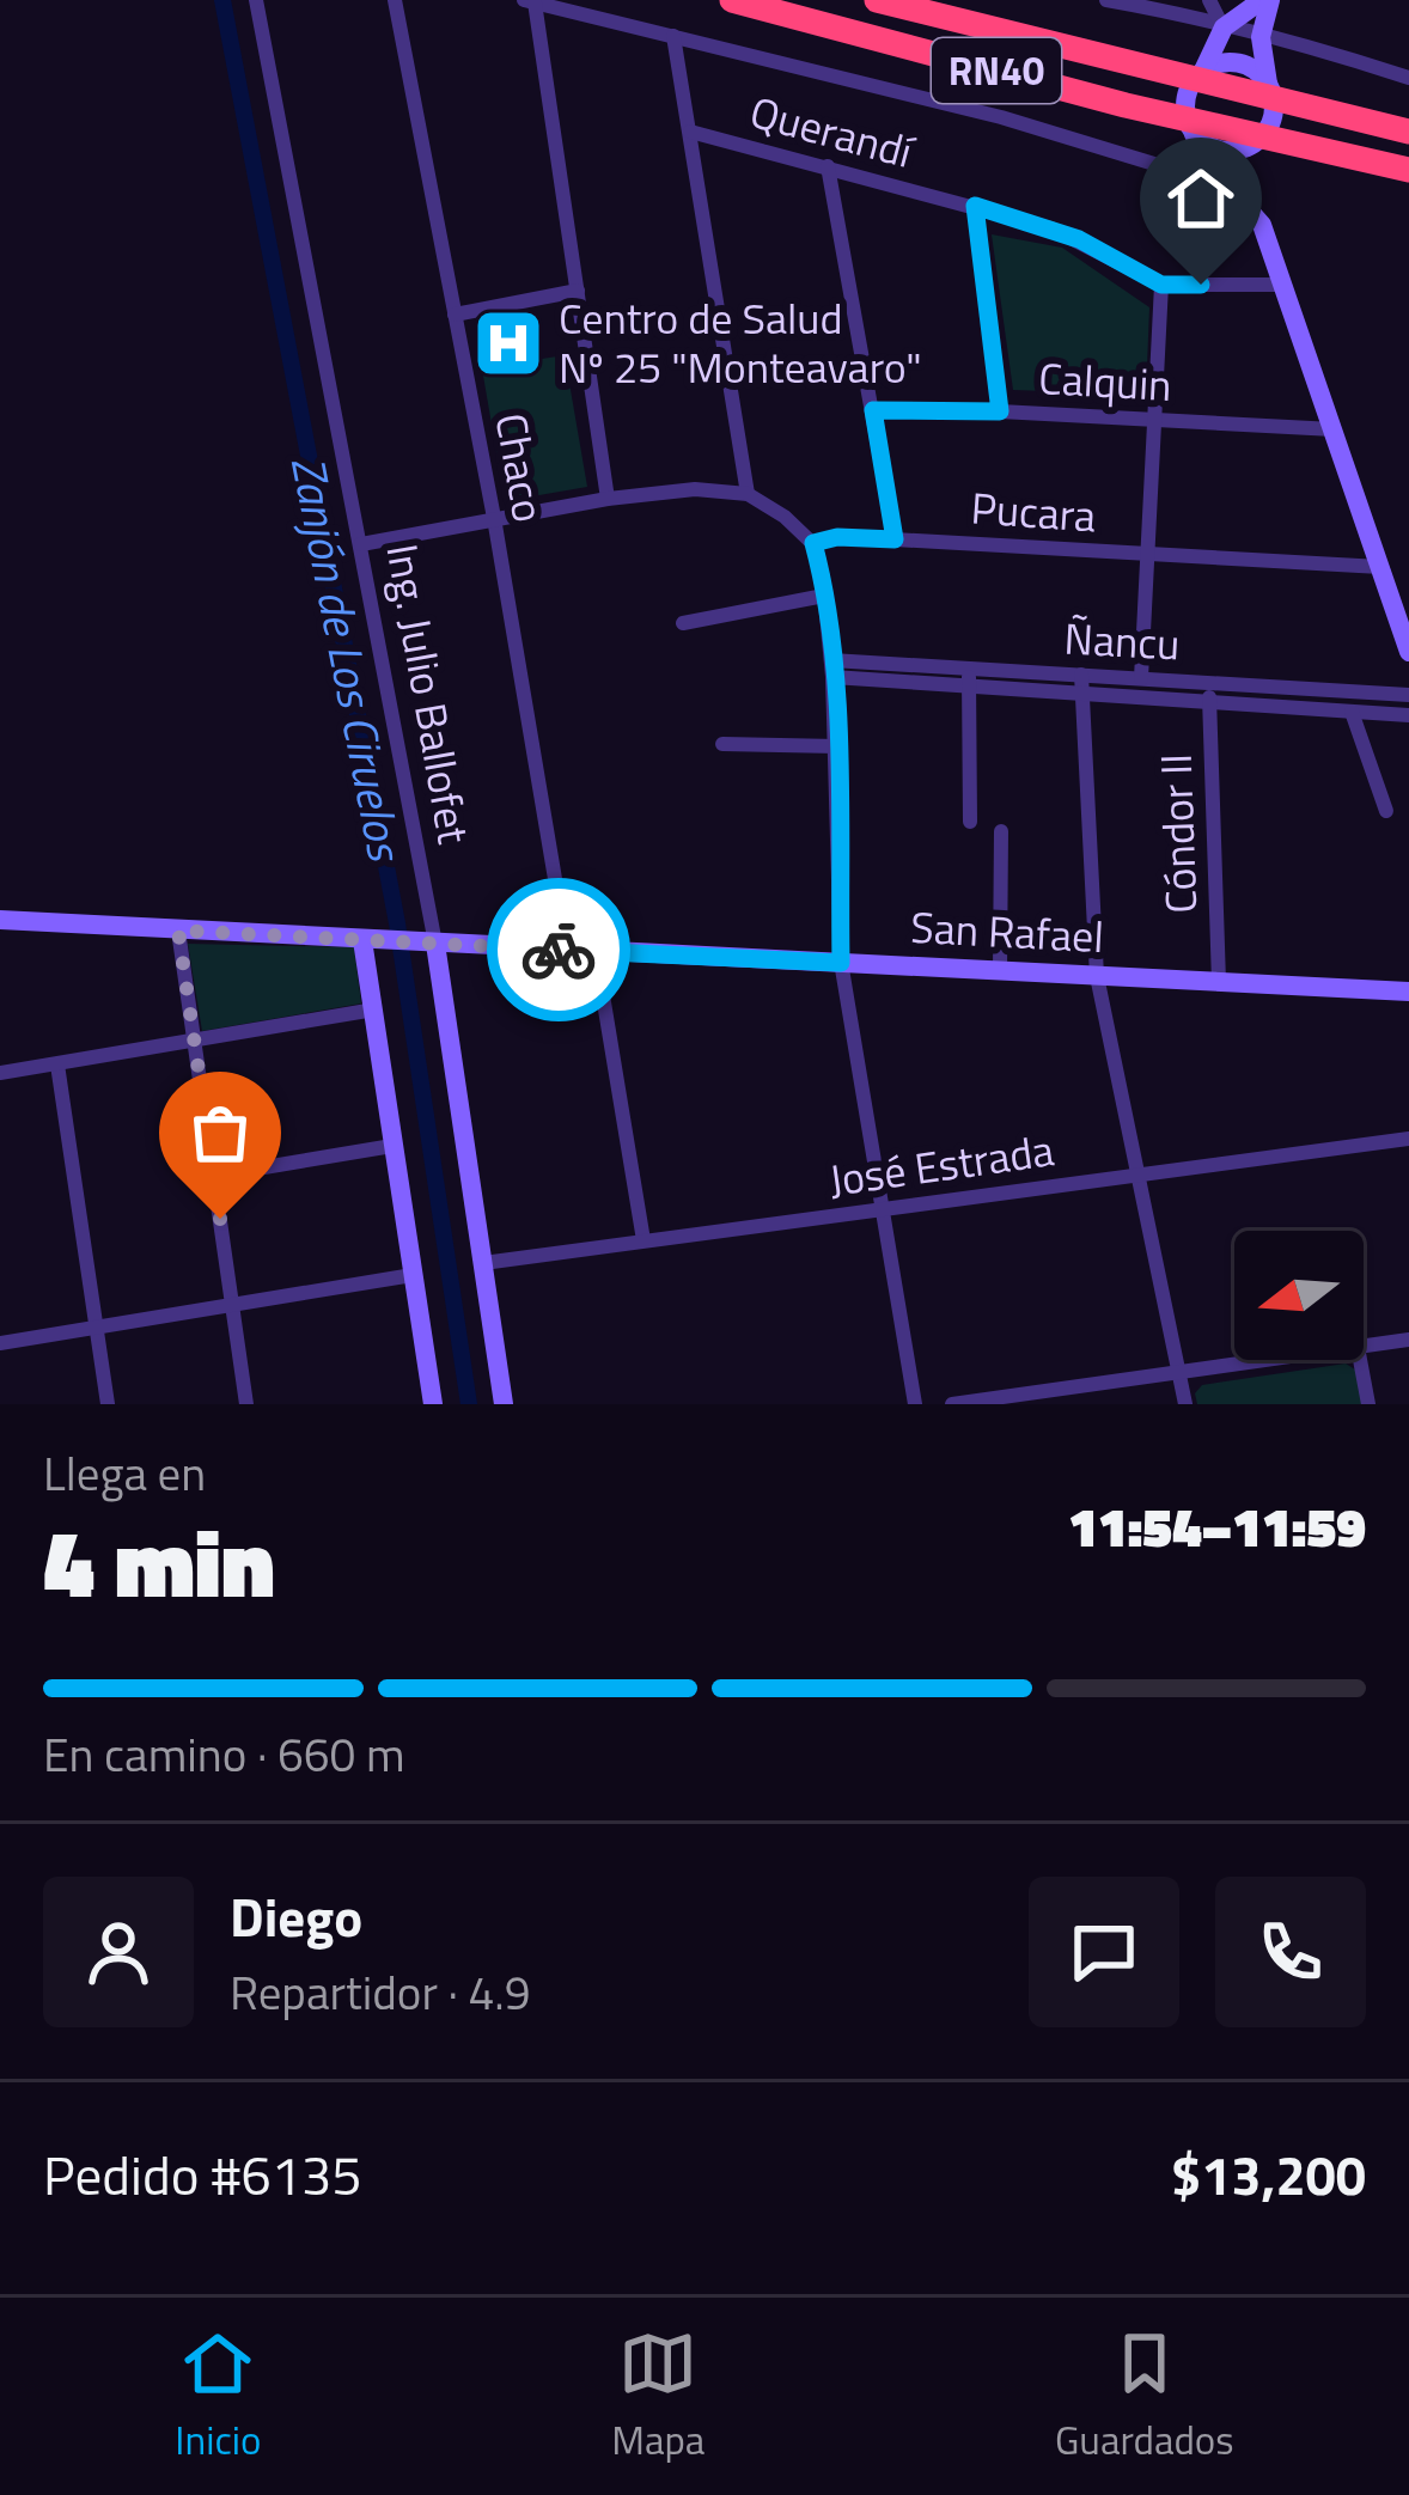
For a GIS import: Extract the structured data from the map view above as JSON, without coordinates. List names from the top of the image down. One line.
{"streets":{"highway":["RN40"],"street":["Querandí","Calquin","Chaco","Pucara","Ñancu","Ing. Julio Ballofet","Cóndor II","San Rafael","José Estrada"]},"crossings":[["Chaco","San Rafael"],["Ñancu","Cóndor II"],["Ing. Julio Ballofet","San Rafael"],["Ing. Julio Ballofet","José Estrada"],["Cóndor II","San Rafael"]],"water":["Zanjón de Los Ciruelos"],"places":{"hospital":["Centro de Salud Nº 25 \"Monteavaro\""]},"north":"left","page":{"heading":["4 min","Llega en","11:54–11:59"],"panel":["Diego","Repartidor · 4.9","Pedido #6135","$13,200"],"bar":"En camino · 660 m","tabs":["Inicio","Mapa","Guardados"]}}
